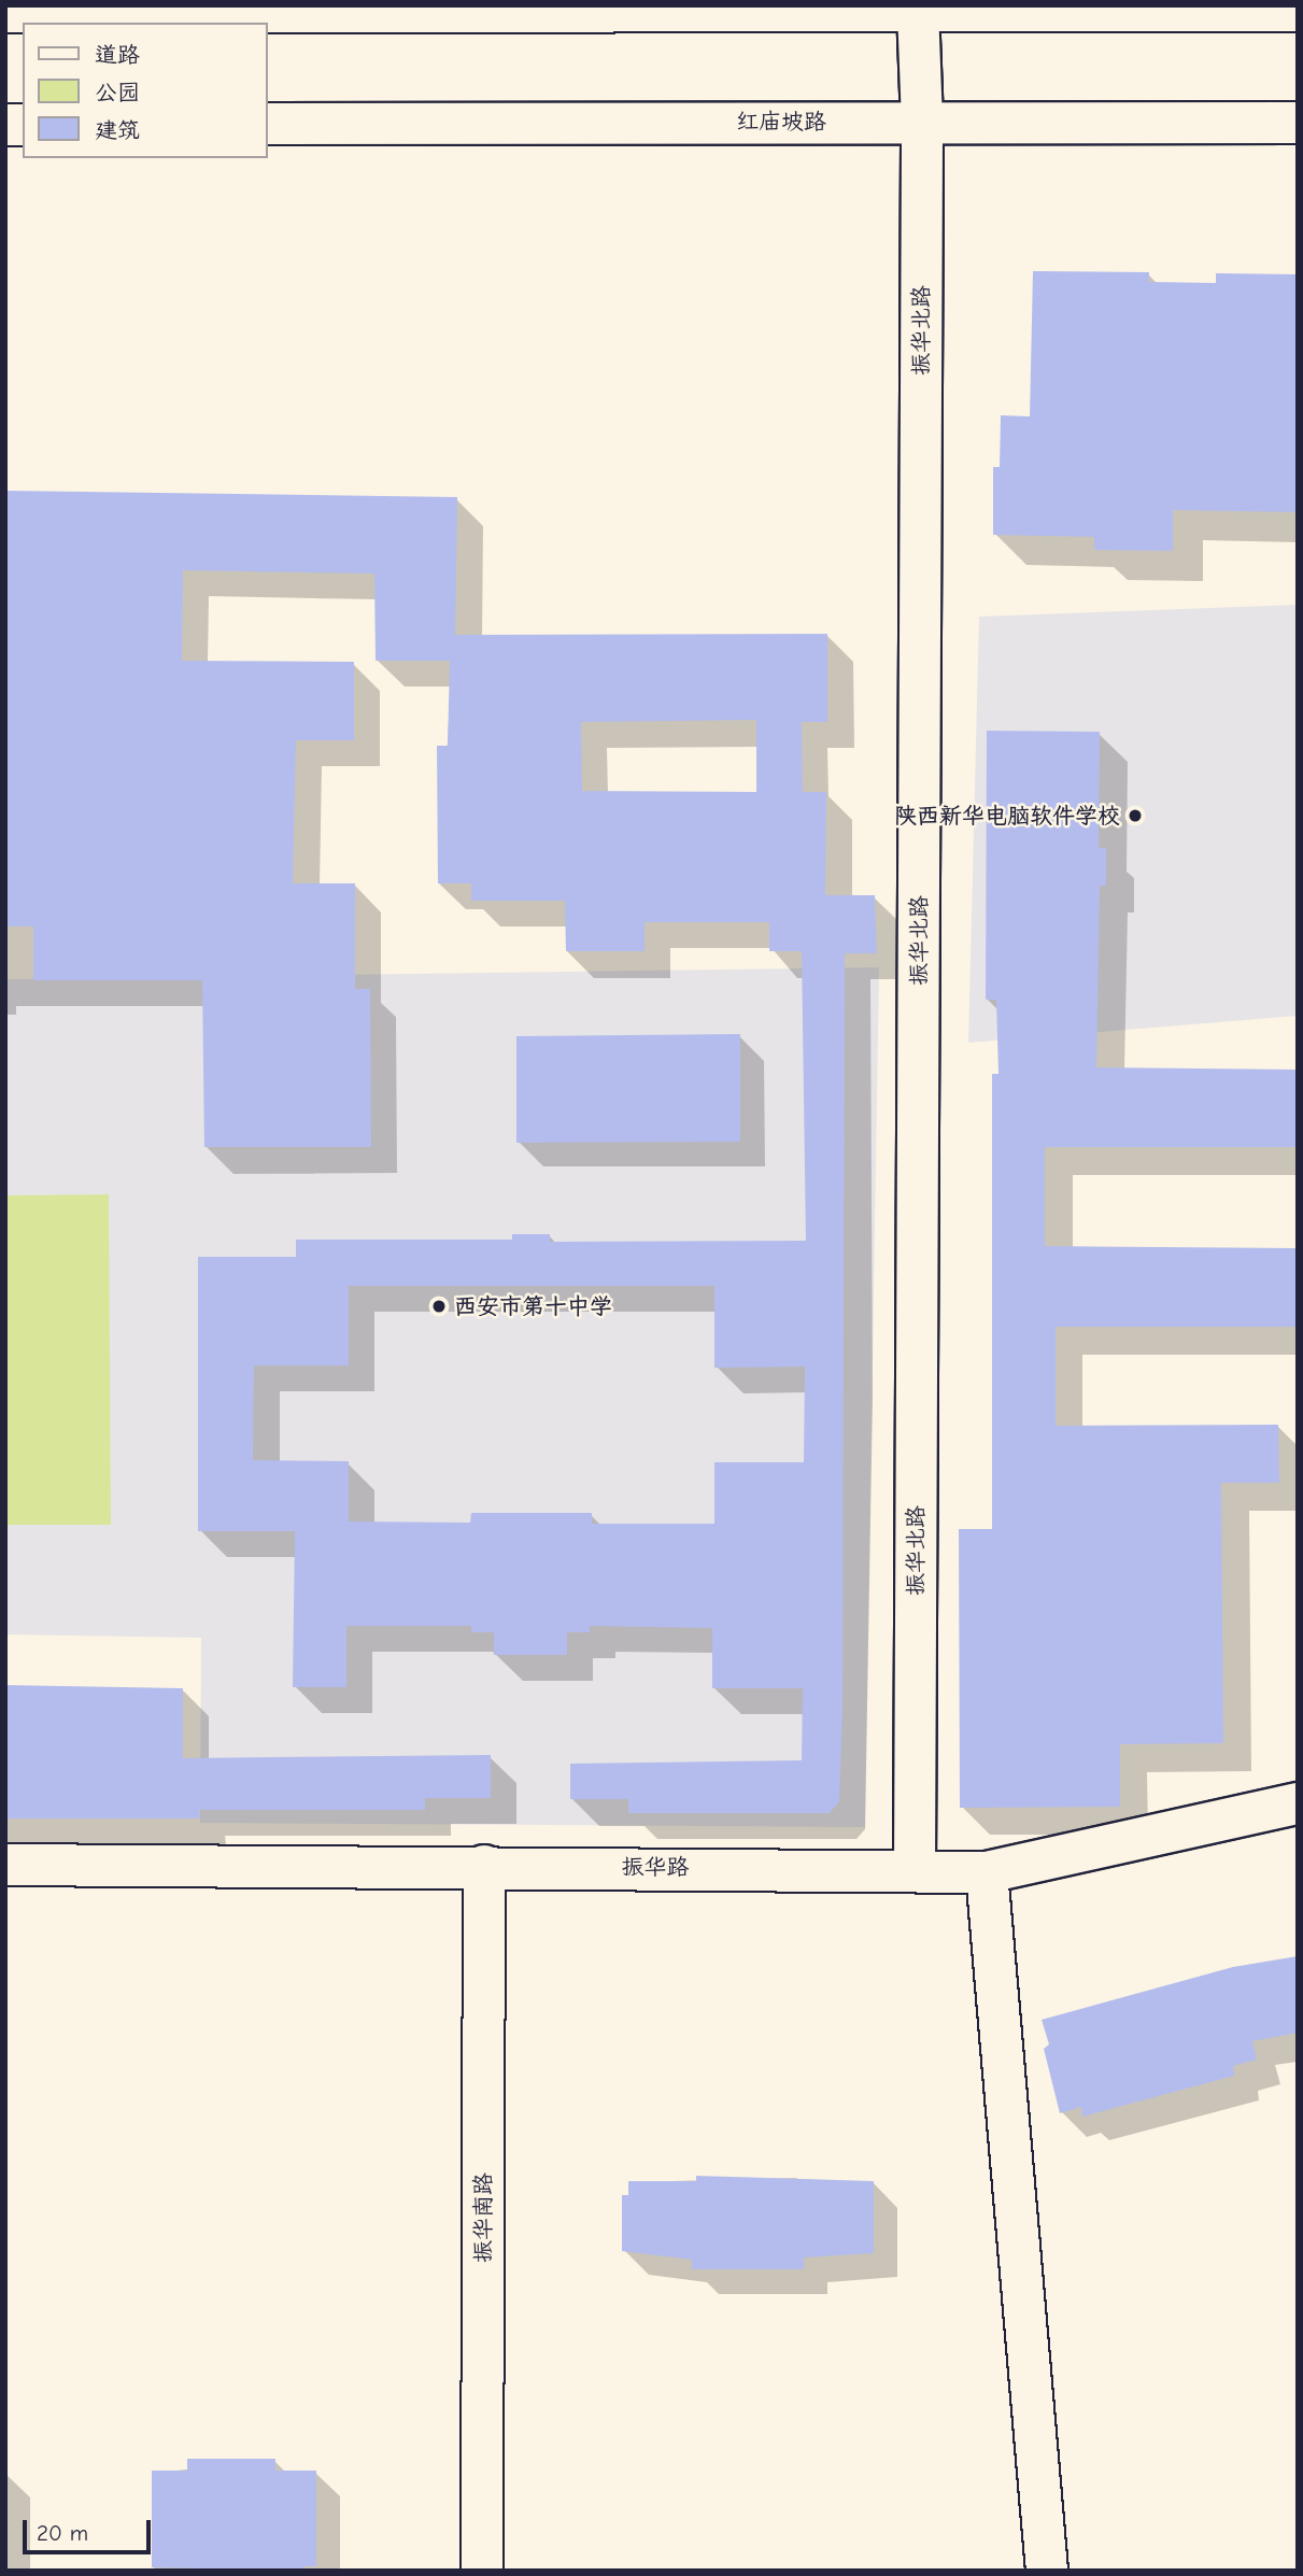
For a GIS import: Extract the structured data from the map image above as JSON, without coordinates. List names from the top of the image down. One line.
{"streets":{"street":["红庙坡路","振华北路","振华路","振华南路"]},"crossings":[["红庙坡路","振华北路"],["振华北路","振华路"],["振华路","振华南路"]],"places":["陕西新华电脑软件学校","西安市第十中学"],"legend":["道路","公园","建筑"],"scale_bar":"20 m"}
